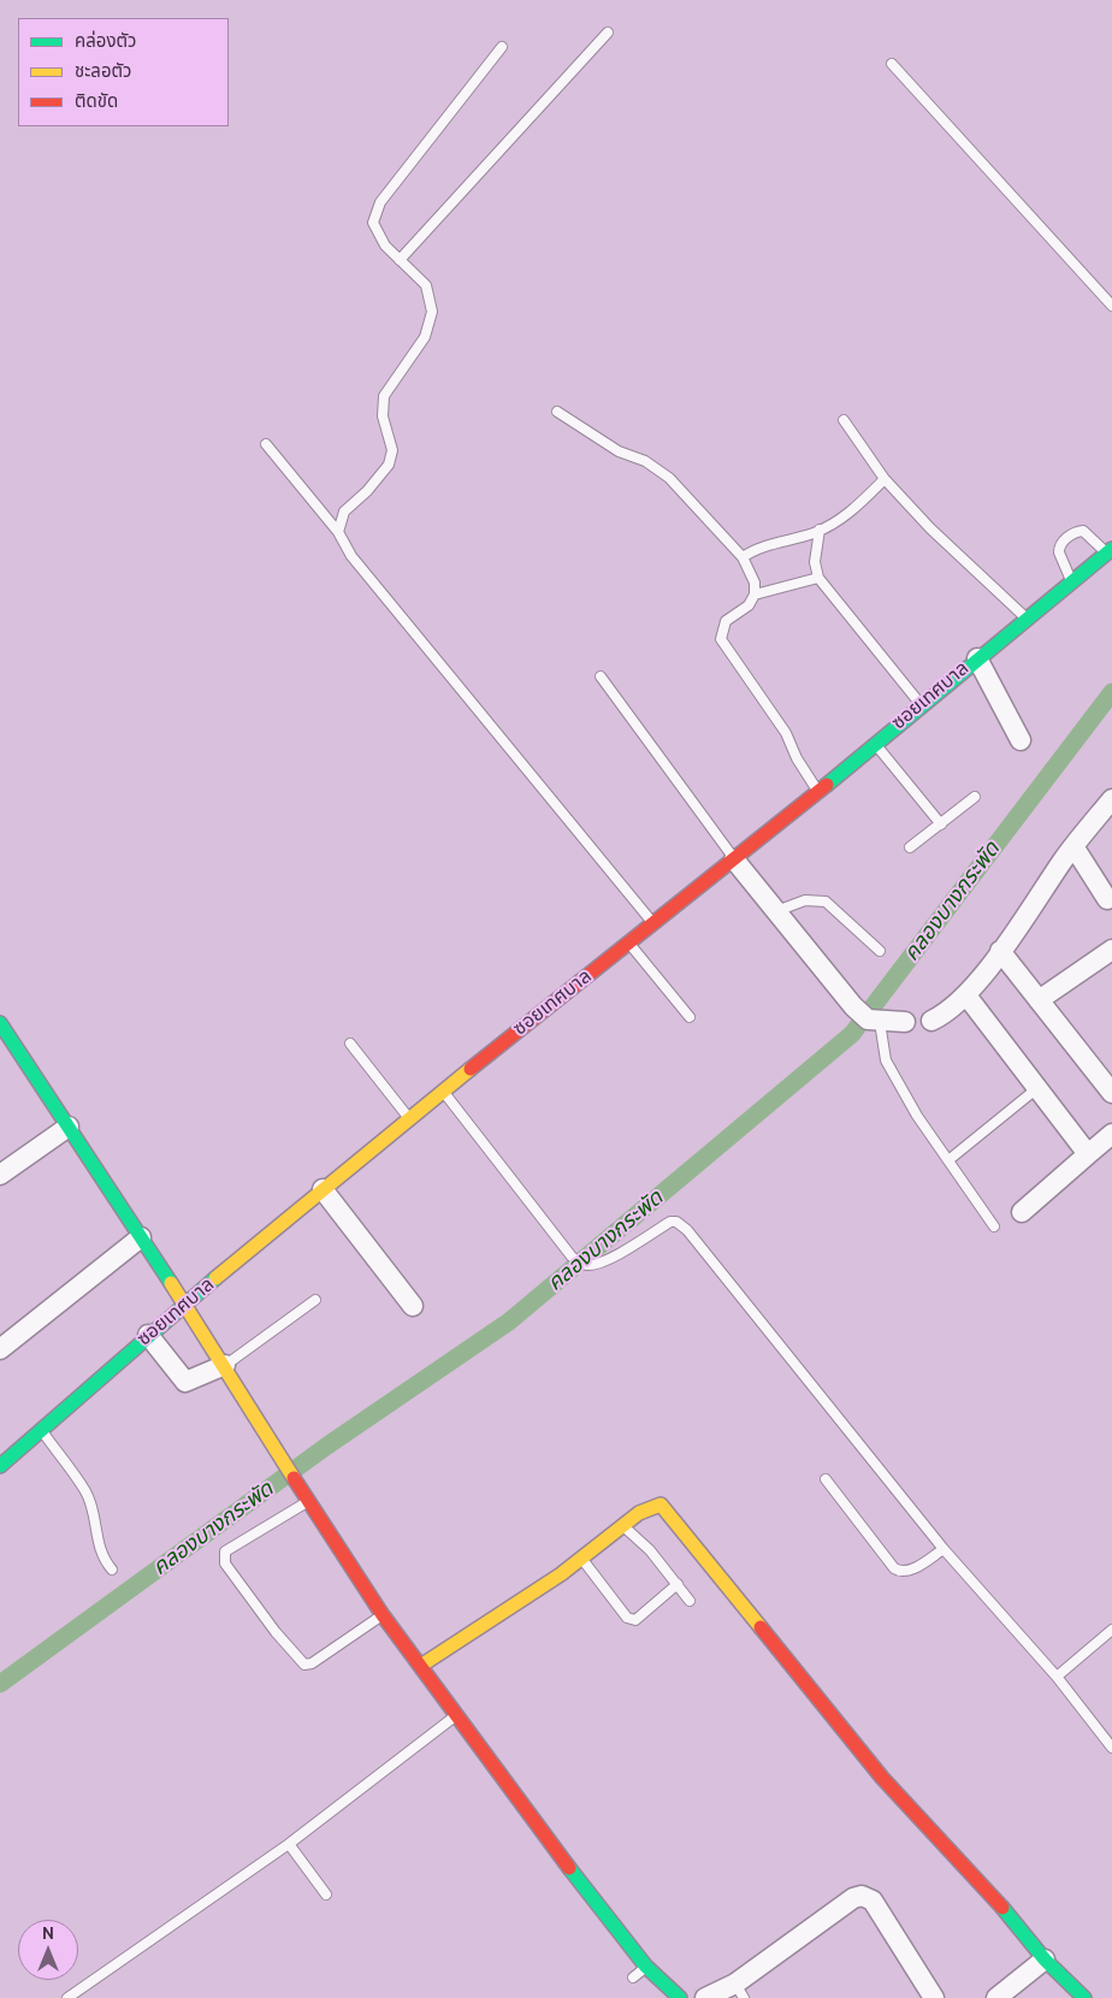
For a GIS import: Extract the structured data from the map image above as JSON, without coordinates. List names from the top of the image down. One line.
{"streets":{"street":["ซอยเทศบาล"]},"water":["คลองบางกระพัด"],"legend":["คล่องตัว","ชะลอตัว","ติดขัด"],"north":"top"}
